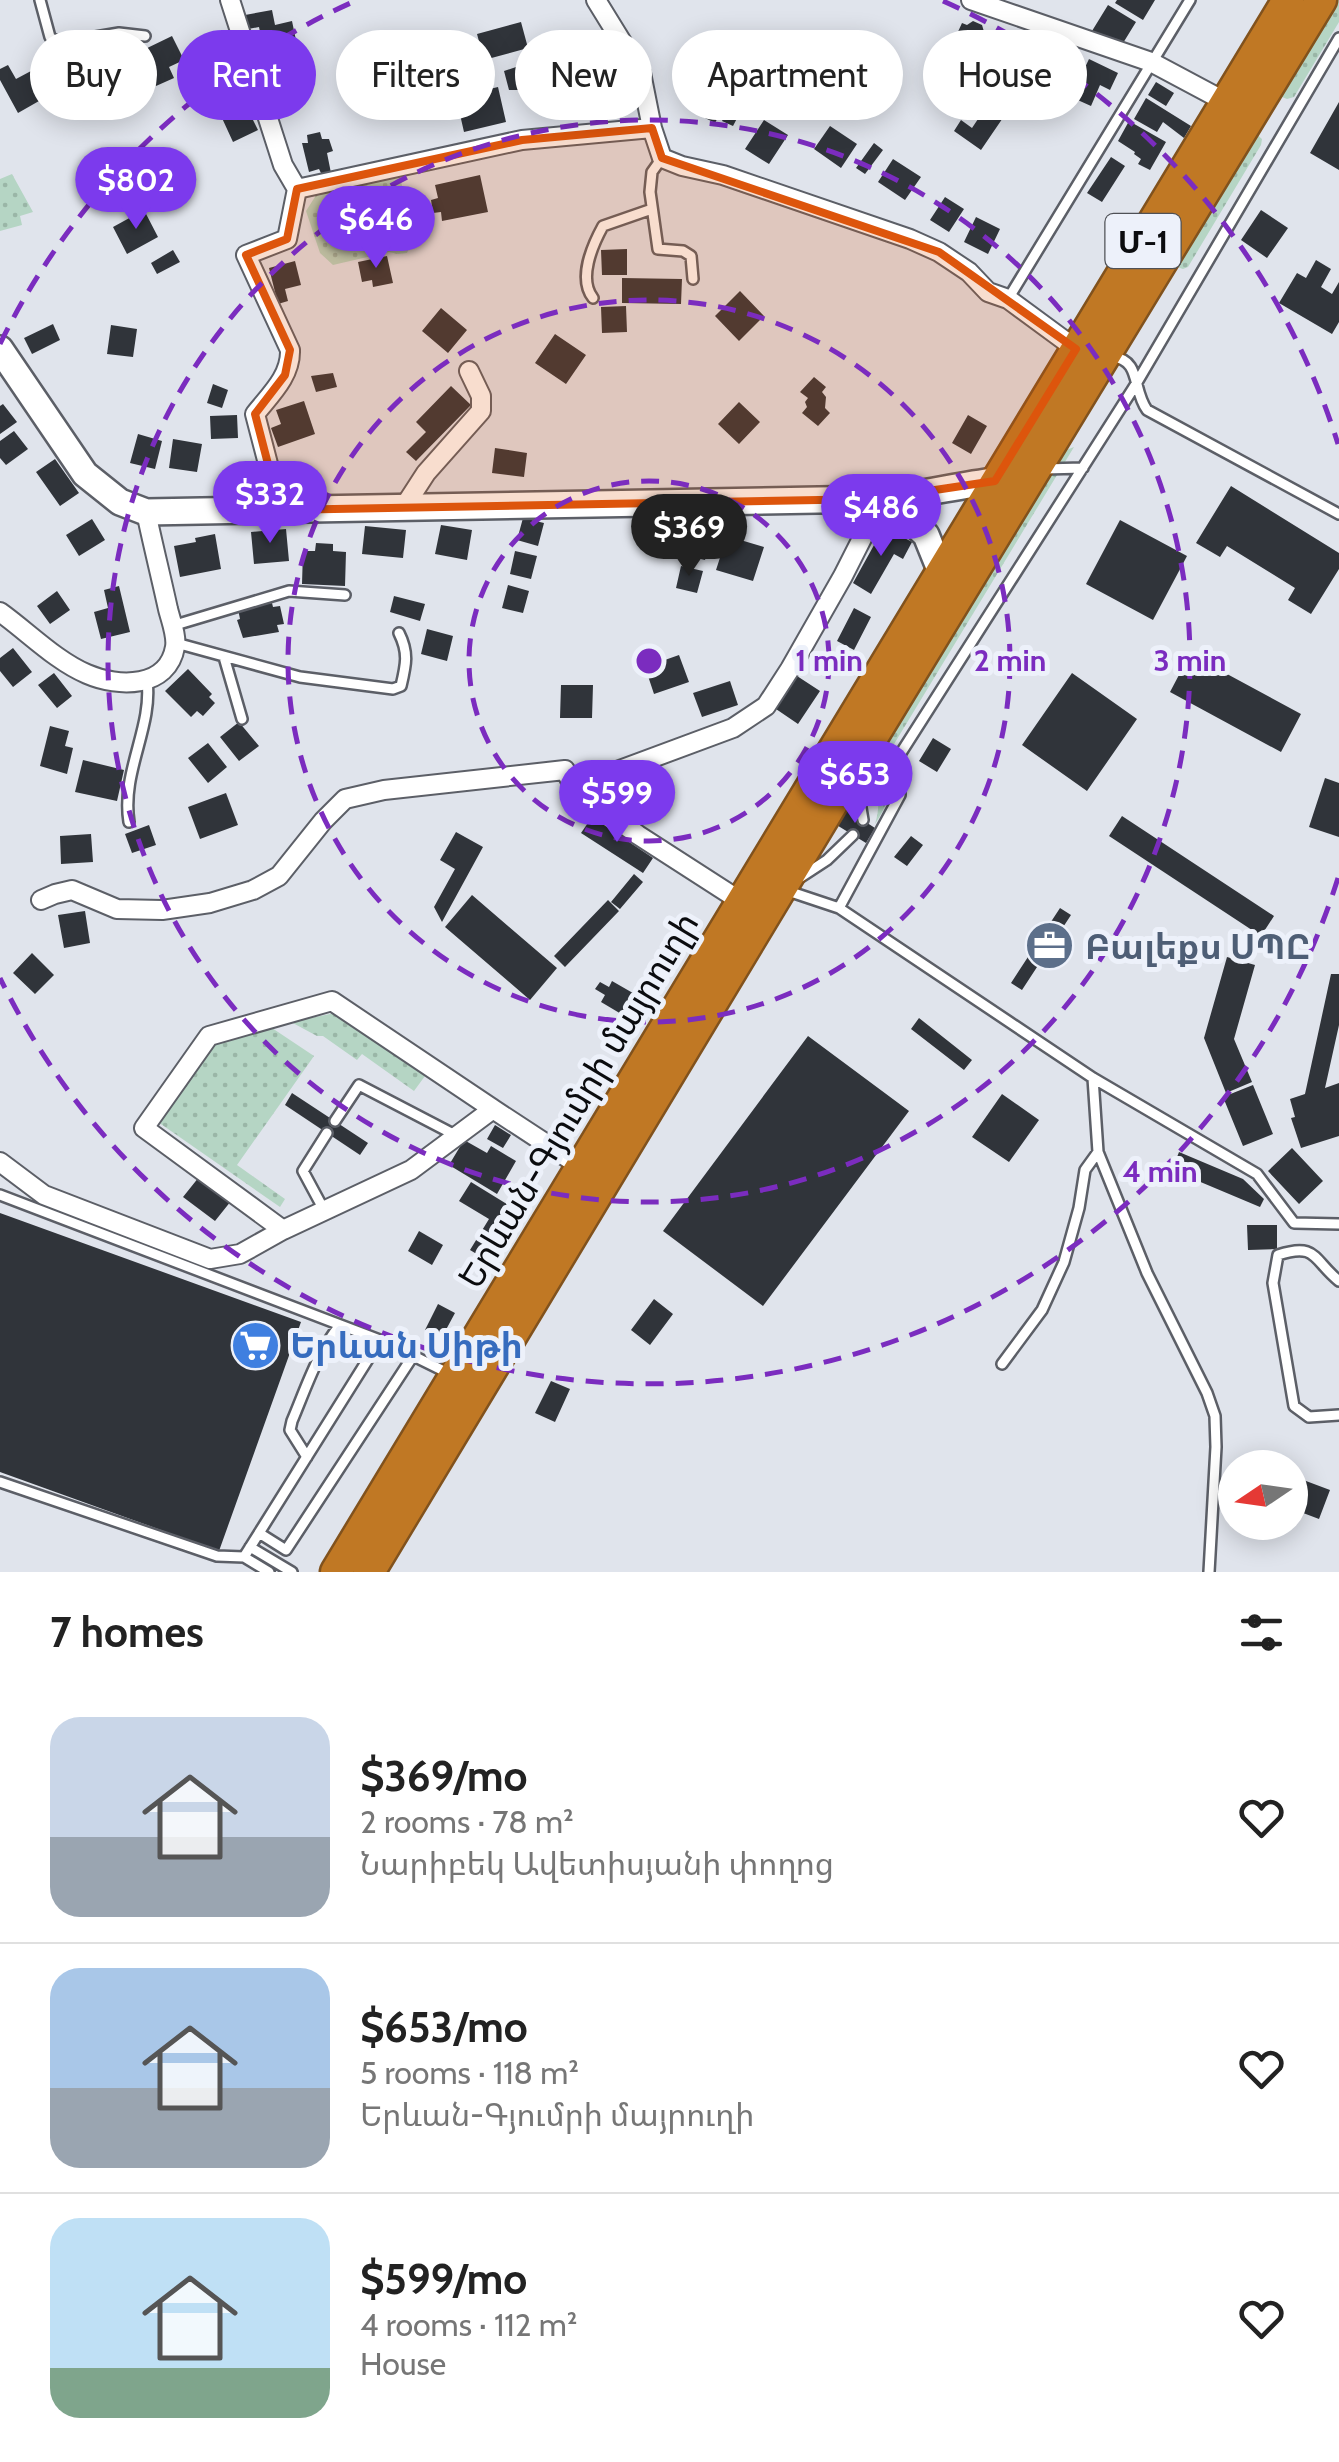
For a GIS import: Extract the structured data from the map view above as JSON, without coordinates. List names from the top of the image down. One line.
{"streets":{"highway":["Մ-1","Երևան-Գյումրի մայրուղի"]},"places":{"office":["Բալեքս ՍՊԸ"],"supermarket":["Երևան Սիթի"]},"north":"left","page":{"chip":["Buy","Rent","Filters","New","Apartment","House"],"price":["$802","$646","$332","$486","$369","$653","$599"],"heading":"7 homes","list":[{"name":"$369/mo","note":"2 rooms · 78 m² · Նարիբեկ Ավետիսյանի փողոց"},{"name":"$653/mo","note":"5 rooms · 118 m² · Երևան-Գյումրի մայրուղի"},{"name":"$599/mo","note":"4 rooms · 112 m² · House"}]},"rings":["1 min","2 min","3 min","4 min"]}
